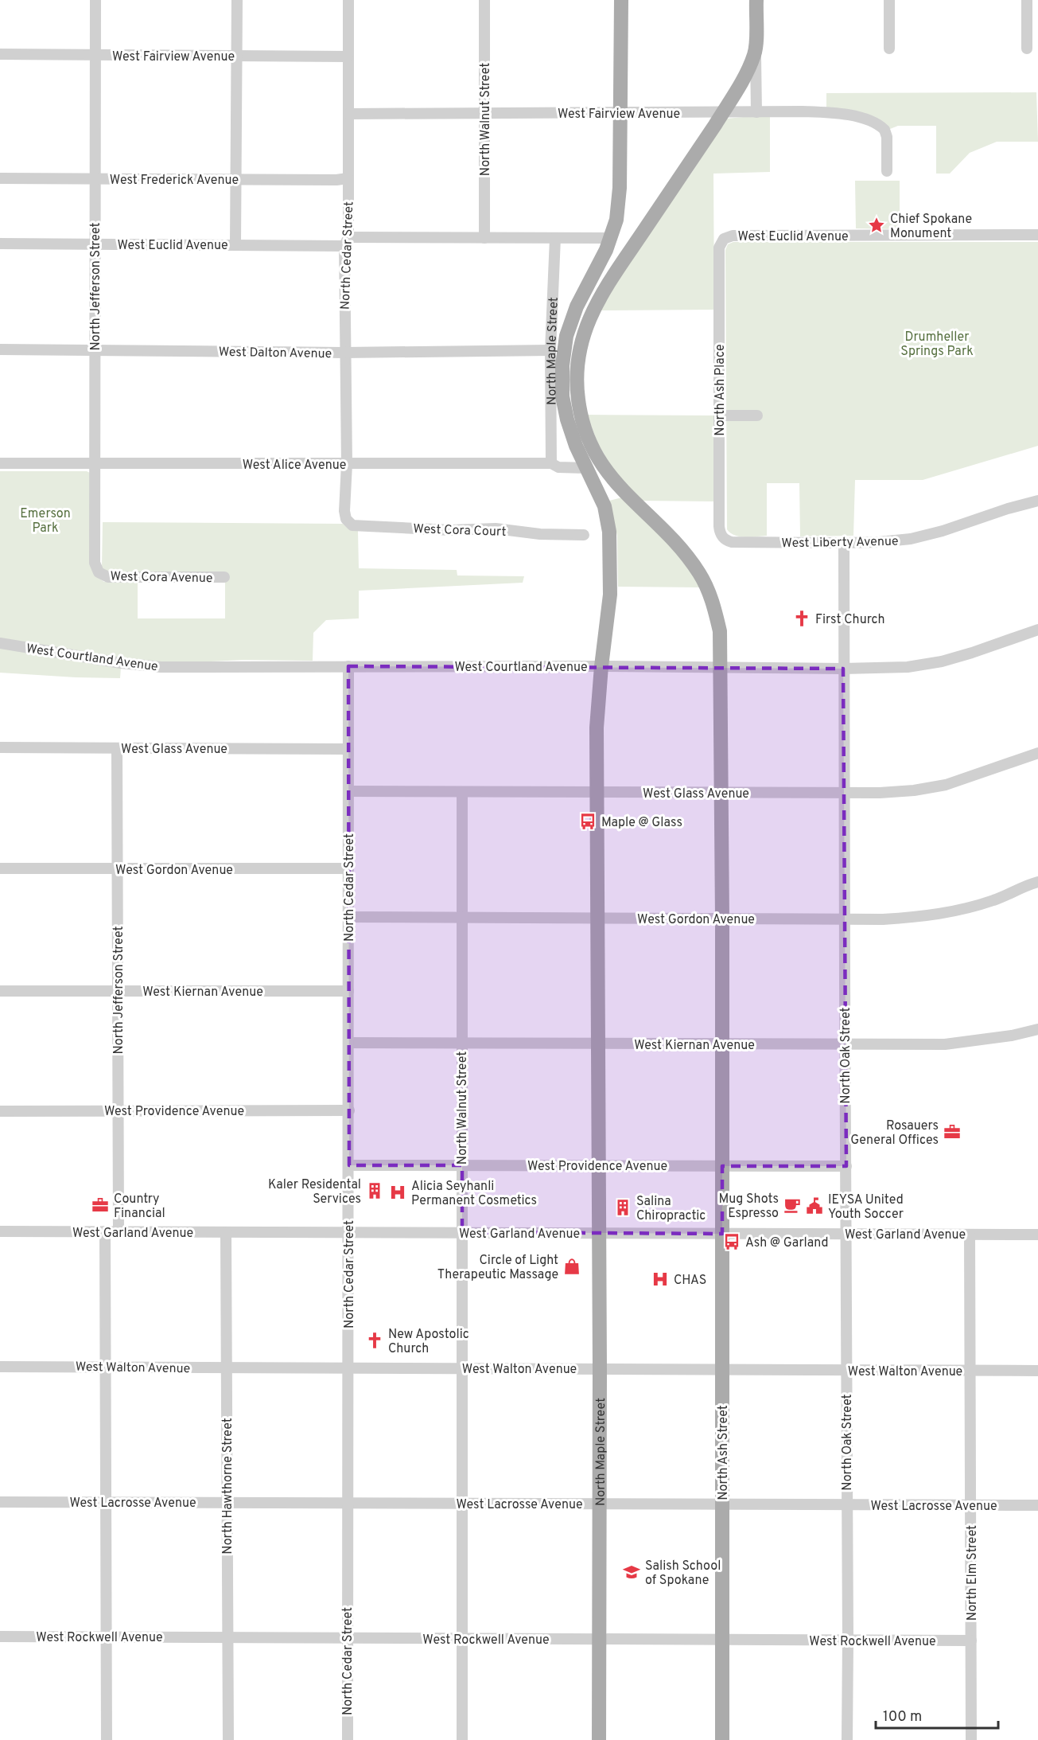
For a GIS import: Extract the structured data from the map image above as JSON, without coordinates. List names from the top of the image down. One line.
{"streets":{"main road":["North Maple Street","North Ash Street"],"street":["West Fairview Avenue","North Walnut Street","West Frederick Avenue","West Euclid Avenue","North Cedar Street","North Jefferson Street","West Dalton Avenue","North Ash Place","West Alice Avenue","West Cora Court","West Liberty Avenue","West Cora Avenue","West Courtland Avenue","West Glass Avenue","West Gordon Avenue","West Kiernan Avenue","North Oak Street","West Providence Avenue","West Garland Avenue","West Walton Avenue","North Hawthorne Street","West Lacrosse Avenue","North Elm Street","West Rockwell Avenue"]},"crossings":[["West Fairview Avenue","North Walnut Street"],["West Fairview Avenue","North Cedar Street"],["West Fairview Avenue","North Jefferson Street"],["West Fairview Avenue","North Maple Street"],["West Fairview Avenue","North Ash Street"],["North Walnut Street","West Euclid Avenue"],["North Walnut Street","West Glass Avenue"],["North Walnut Street","West Gordon Avenue"],["North Walnut Street","West Kiernan Avenue"],["North Walnut Street","West Providence Avenue"],["North Walnut Street","West Garland Avenue"],["North Walnut Street","West Walton Avenue"],["North Walnut Street","West Lacrosse Avenue"],["North Walnut Street","West Rockwell Avenue"],["West Frederick Avenue","North Cedar Street"],["West Frederick Avenue","North Jefferson Street"],["West Euclid Avenue","North Cedar Street"],["West Euclid Avenue","North Jefferson Street"],["West Euclid Avenue","North Maple Street"],["West Euclid Avenue","North Ash Place"],["North Cedar Street","West Dalton Avenue"],["North Cedar Street","West Alice Avenue"],["North Cedar Street","West Cora Court"],["North Cedar Street","West Courtland Avenue"],["North Cedar Street","West Glass Avenue"],["North Cedar Street","West Gordon Avenue"],["North Cedar Street","West Kiernan Avenue"],["North Cedar Street","West Providence Avenue"],["North Cedar Street","West Garland Avenue"],["North Cedar Street","West Walton Avenue"],["North Cedar Street","West Lacrosse Avenue"],["North Cedar Street","West Rockwell Avenue"],["North Jefferson Street","West Dalton Avenue"],["North Jefferson Street","West Alice Avenue"],["North Jefferson Street","West Cora Avenue"],["North Jefferson Street","West Glass Avenue"],["North Jefferson Street","West Gordon Avenue"],["North Jefferson Street","West Kiernan Avenue"],["North Jefferson Street","West Providence Avenue"],["North Jefferson Street","West Garland Avenue"],["North Maple Street","West Dalton Avenue"],["North Maple Street","West Alice Avenue"],["North Maple Street","West Courtland Avenue"],["North Maple Street","West Glass Avenue"],["North Maple Street","West Gordon Avenue"],["North Maple Street","West Kiernan Avenue"],["North Maple Street","West Providence Avenue"],["North Maple Street","West Garland Avenue"],["North Maple Street","West Walton Avenue"],["North Maple Street","West Lacrosse Avenue"],["North Maple Street","West Rockwell Avenue"],["North Ash Place","West Liberty Avenue"],["West Liberty Avenue","North Oak Street"],["West Courtland Avenue","North Oak Street"],["West Courtland Avenue","North Ash Street"],["West Glass Avenue","North Oak Street"],["West Glass Avenue","North Ash Street"],["West Gordon Avenue","North Oak Street"],["West Gordon Avenue","North Ash Street"],["West Kiernan Avenue","North Oak Street"],["West Kiernan Avenue","North Ash Street"],["North Oak Street","West Providence Avenue"],["North Oak Street","West Garland Avenue"],["North Oak Street","West Walton Avenue"],["North Oak Street","West Lacrosse Avenue"],["North Oak Street","West Rockwell Avenue"],["West Providence Avenue","North Ash Street"],["West Garland Avenue","North Ash Street"],["West Garland Avenue","North Hawthorne Street"],["West Garland Avenue","North Elm Street"],["West Walton Avenue","North Ash Street"],["West Walton Avenue","North Hawthorne Street"],["West Walton Avenue","North Elm Street"],["North Ash Street","West Lacrosse Avenue"],["North Ash Street","West Rockwell Avenue"],["North Hawthorne Street","West Lacrosse Avenue"],["North Hawthorne Street","West Rockwell Avenue"],["West Lacrosse Avenue","North Elm Street"],["North Elm Street","West Rockwell Avenue"]],"parks":["Drumheller Springs Park","Emerson Park"],"places":{"place":["Chief Spokane Monument"],"church":["First Church","New Apostolic Church"],"bus stop":["Maple @ Glass","Ash @ Garland"],"office":["Rosauers General Offices","Country Financial"],"building":["Kaler Residental Services","Salina Chiropractic"],"hospital":["Alicia Seyhanli Permanent Cosmetics","CHAS"],"cafe":["Mug Shots Espresso"],"public building":["IEYSA United Youth Soccer"],"shop":["Circle of Light Therapeutic Massage"],"school or university":["Salish School of Spokane"]},"scale_bar":"100 m"}
